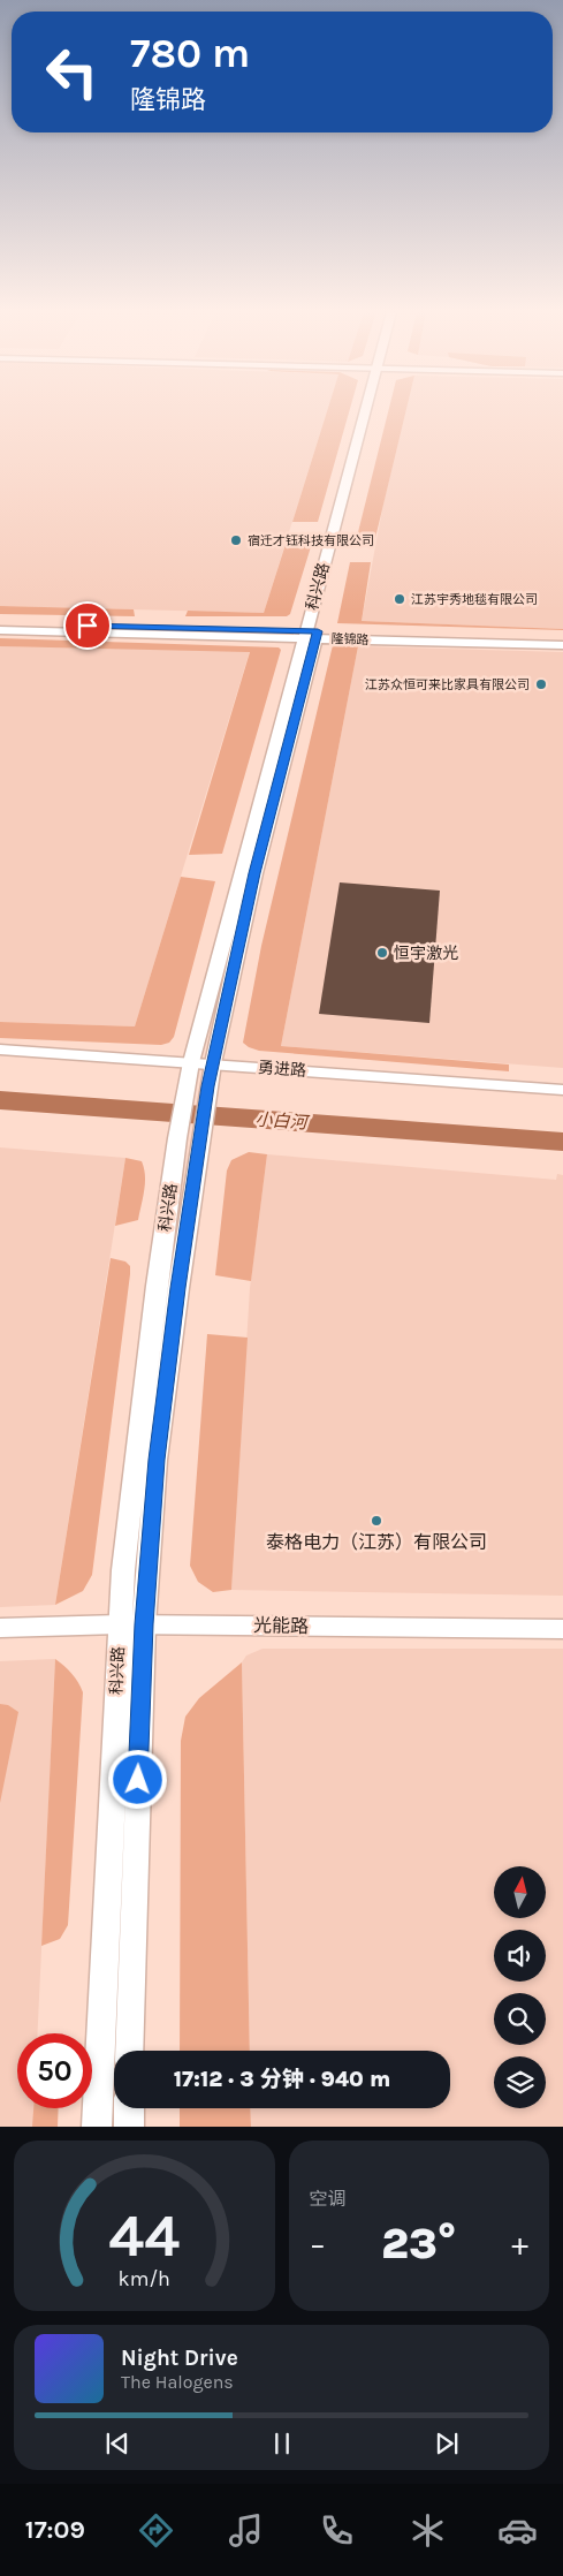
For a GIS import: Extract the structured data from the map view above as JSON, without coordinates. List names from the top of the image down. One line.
{"streets":{"main road":["科兴路","隆锦路"],"street":["勇进路","光能路"]},"crossings":[["科兴路","隆锦路"],["科兴路","勇进路"],["科兴路","光能路"]],"water":["小白河"],"places":["宿迁才钰科技有限公司","江苏宇秀地毯有限公司","江苏众恒可来比家具有限公司","恒宇激光","泰格电力（江苏）有限公司"],"north":"top","page":{"turn":["780 m","隆锦路"],"limit":"50","trip":"17:12 · 3 分钟 · 940 m","tile":"空调","heat":["−","23°","+"],"song":["Night Drive","The Halogens"],"tabs":"17:09","gauge":["44","km/h"]}}
